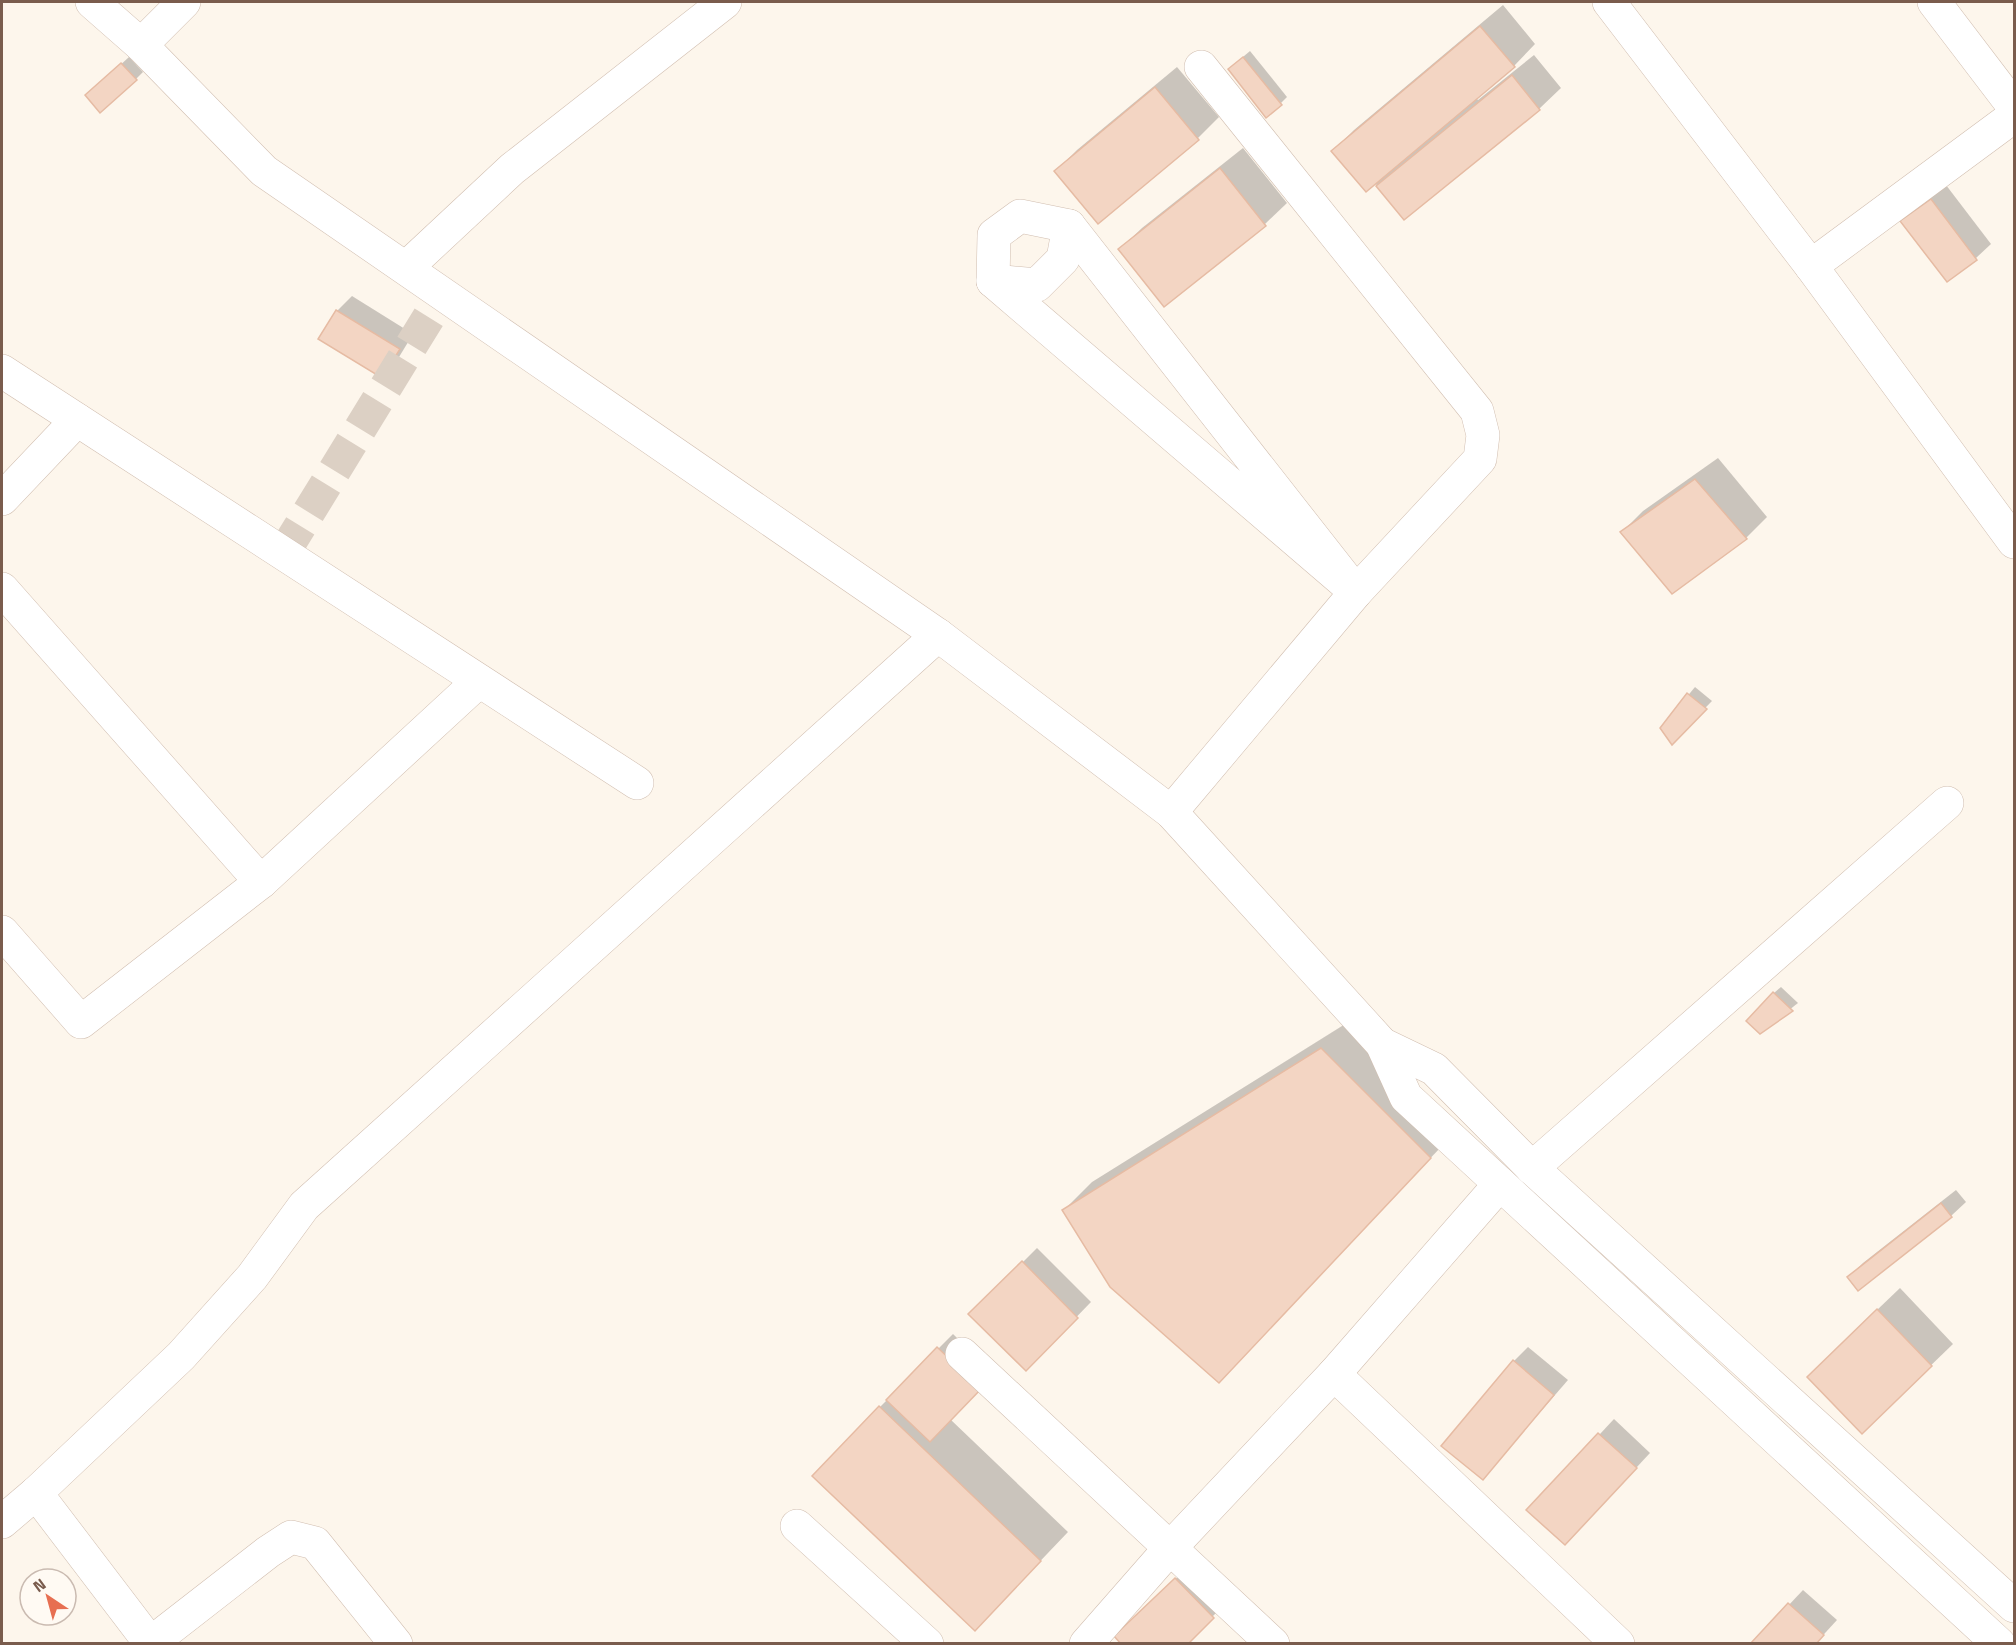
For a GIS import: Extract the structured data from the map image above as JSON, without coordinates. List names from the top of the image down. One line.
{"north":"top left"}
